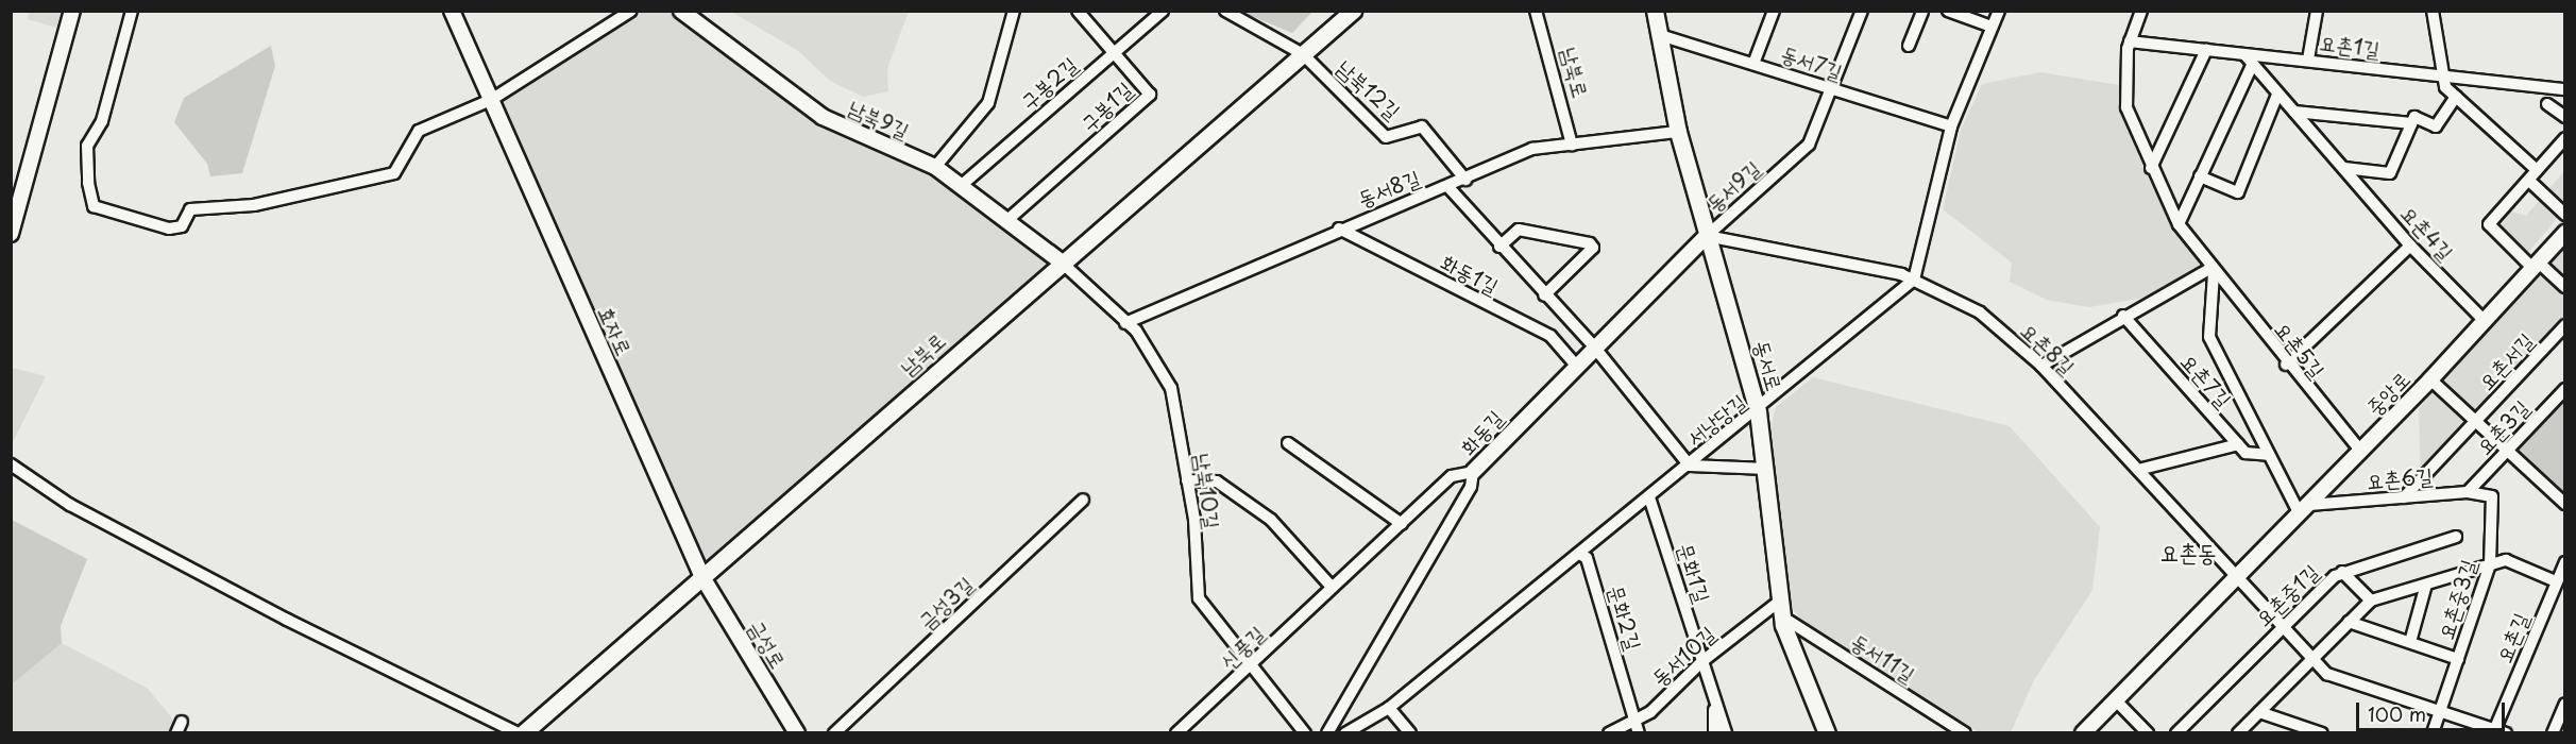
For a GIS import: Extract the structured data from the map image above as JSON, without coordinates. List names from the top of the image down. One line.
{"streets":{"main road":["남북로","동서로"],"street":["요촌1길","동서7길","구봉2길","남북12길","구봉1길","남북9길","동서9길","동서8길","요촌4길","화동1길","효자로","요촌8길","요촌5길","요촌서길","요촌7길","중앙로","서낭당길","요촌3길","화동길","요촌6길","남북10길","문화1길","요촌중1길","요촌중3길","금성3길","문화2길","요촌길","금성로","신풍길","동서10길","동서11길"]},"crossings":[["요촌1길","요촌4길"],["요촌1길","요촌5길"],["동서7길","동서9길"],["동서7길","동서로"],["남북로","남북12길"],["남북로","남북9길"],["남북로","동서8길"],["남북로","효자로"],["남북로","남북10길"],["남북로","금성로"],["구봉2길","구봉1길"],["구봉2길","남북9길"],["남북12길","동서8길"],["구봉1길","남북9길"],["남북9길","남북10길"],["동서9길","요촌8길"],["동서9길","동서로"],["동서9길","서낭당길"],["동서9길","화동길"],["동서8길","화동1길"],["동서8길","동서로"],["동서8길","남북10길"],["요촌4길","중앙로"],["화동1길","화동길"],["효자로","금성로"],["요촌8길","중앙로"],["요촌8길","서낭당길"],["요촌5길","요촌7길"],["요촌5길","중앙로"],["요촌서길","중앙로"],["요촌서길","요촌3길"],["요촌서길","요촌6길"],["동서로","서낭당길"],["동서로","화동길"],["동서로","동서10길"],["동서로","동서11길"],["요촌7길","중앙로"],["요촌7길","요촌6길"],["중앙로","요촌6길"],["서낭당길","문화1길"],["서낭당길","문화2길"],["요촌3길","요촌6길"],["화동길","신풍길"],["요촌6길","요촌중3길"],["남북10길","신풍길"],["문화1길","동서10길"],["문화2길","동서10길"],["동서10길","동서11길"]],"districts":["요촌동"],"scale_bar":"100 m"}
